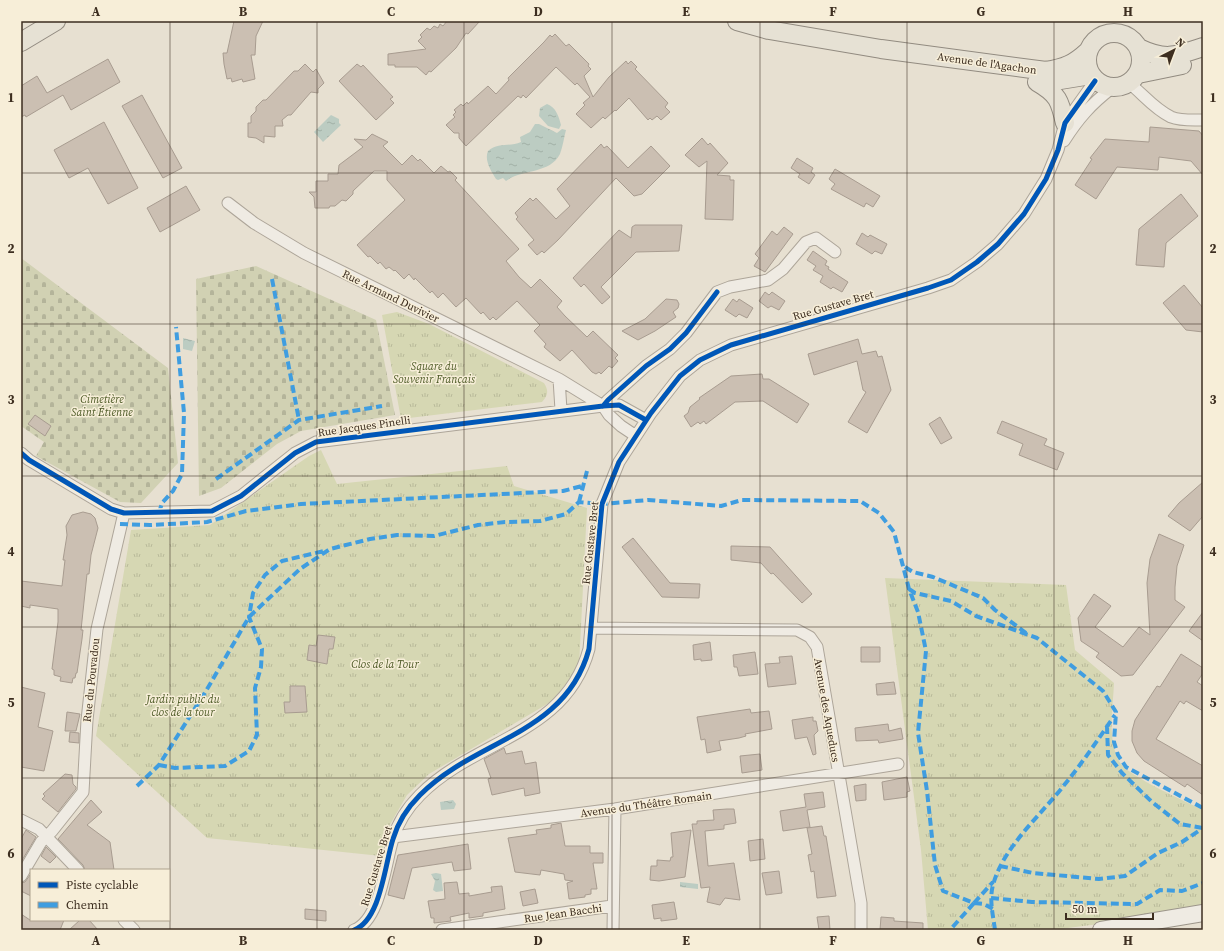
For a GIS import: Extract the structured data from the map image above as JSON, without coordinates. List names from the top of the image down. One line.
{"streets":{"main road":["Avenue de l'Agachon"],"street":["Rue Armand Duvivier","Rue Gustave Bret","Rue Jacques Pinelli","Rue du Pouvadou","Avenue des Aqueducs","Avenue du Théâtre Romain","Rue Jean Bacchi"]},"crossings":[["Avenue de l'Agachon","Rue Gustave Bret"],["Rue Armand Duvivier","Rue Jacques Pinelli"],["Rue Gustave Bret","Rue Jacques Pinelli"],["Rue Gustave Bret","Avenue des Aqueducs"],["Rue Gustave Bret","Avenue du Théâtre Romain"],["Rue Jacques Pinelli","Rue du Pouvadou"],["Avenue des Aqueducs","Avenue du Théâtre Romain"]],"parks":["Square du Souvenir Français","Cimetière Saint Étienne","Clos de la Tour","Jardin public du clos de la tour"],"legend":["Piste cyclable","Chemin"],"scale_bar":"50 m","north":"top right","grid":{"columns":["A","B","C","D","E","F","G","H"],"rows":["1","2","3","4","5","6"]}}
